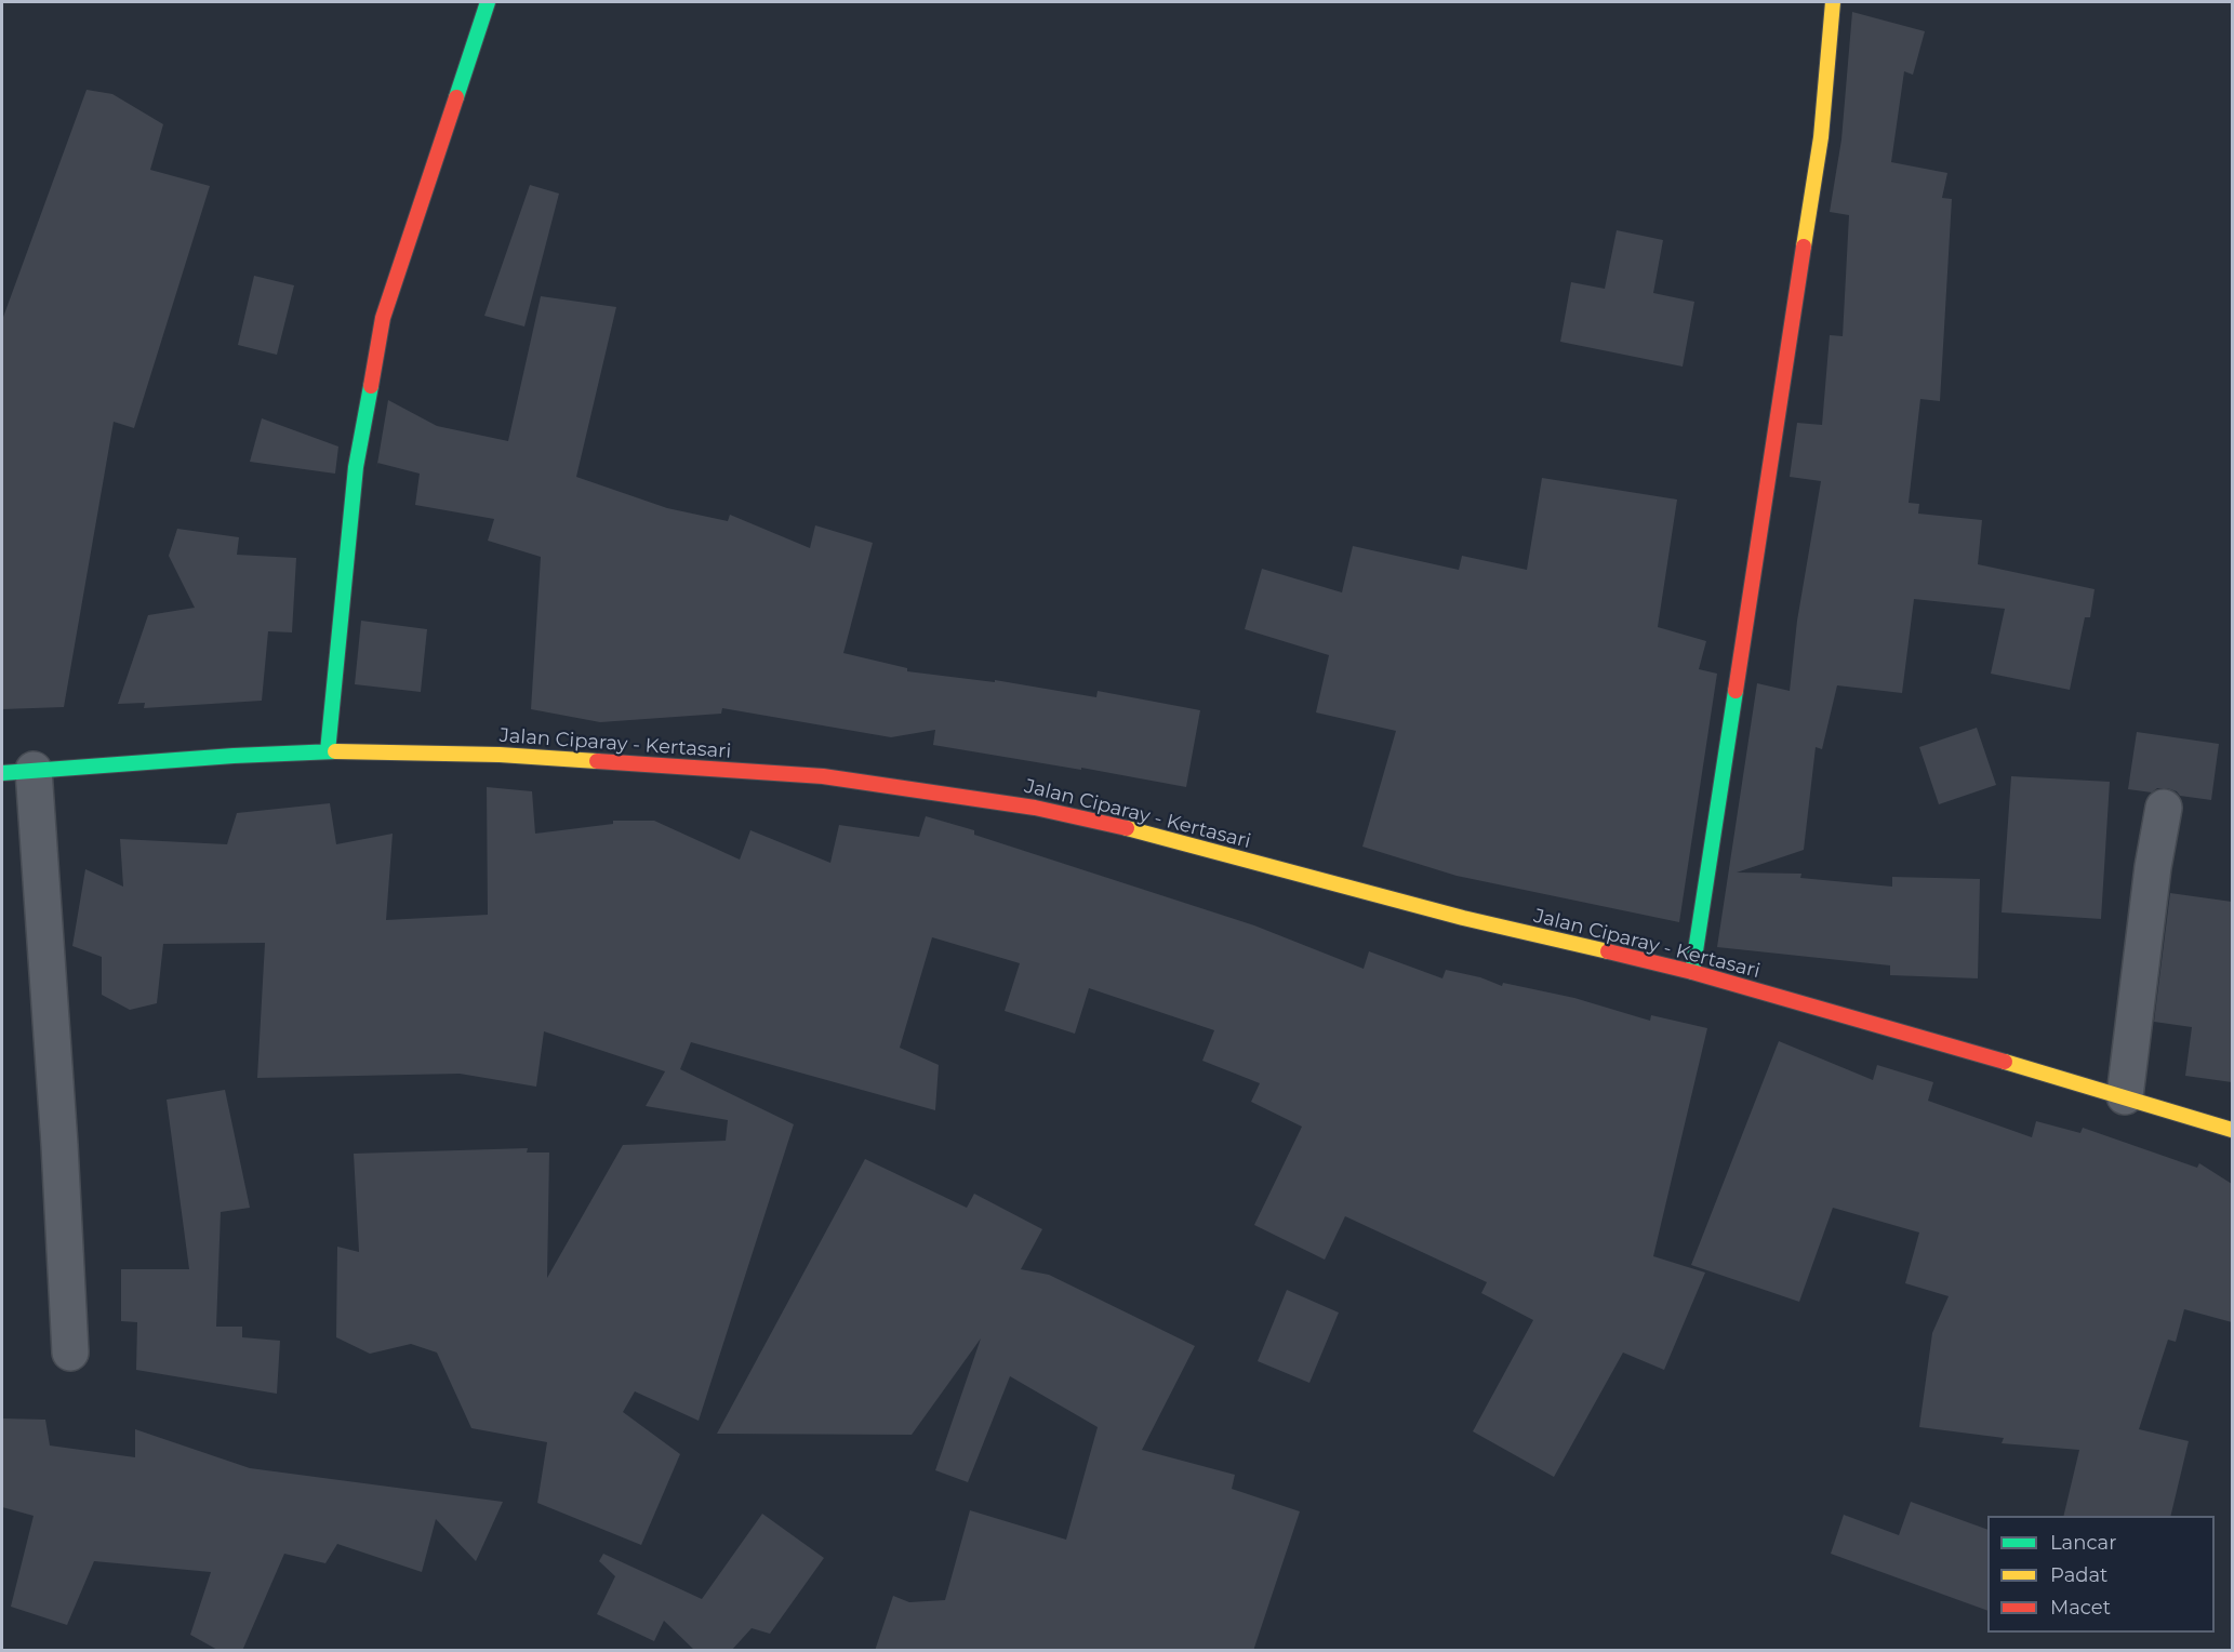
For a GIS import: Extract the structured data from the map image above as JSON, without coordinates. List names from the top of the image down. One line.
{"streets":{"main road":["Jalan Ciparay - Kertasari"]},"legend":["Lancar","Padat","Macet"]}
